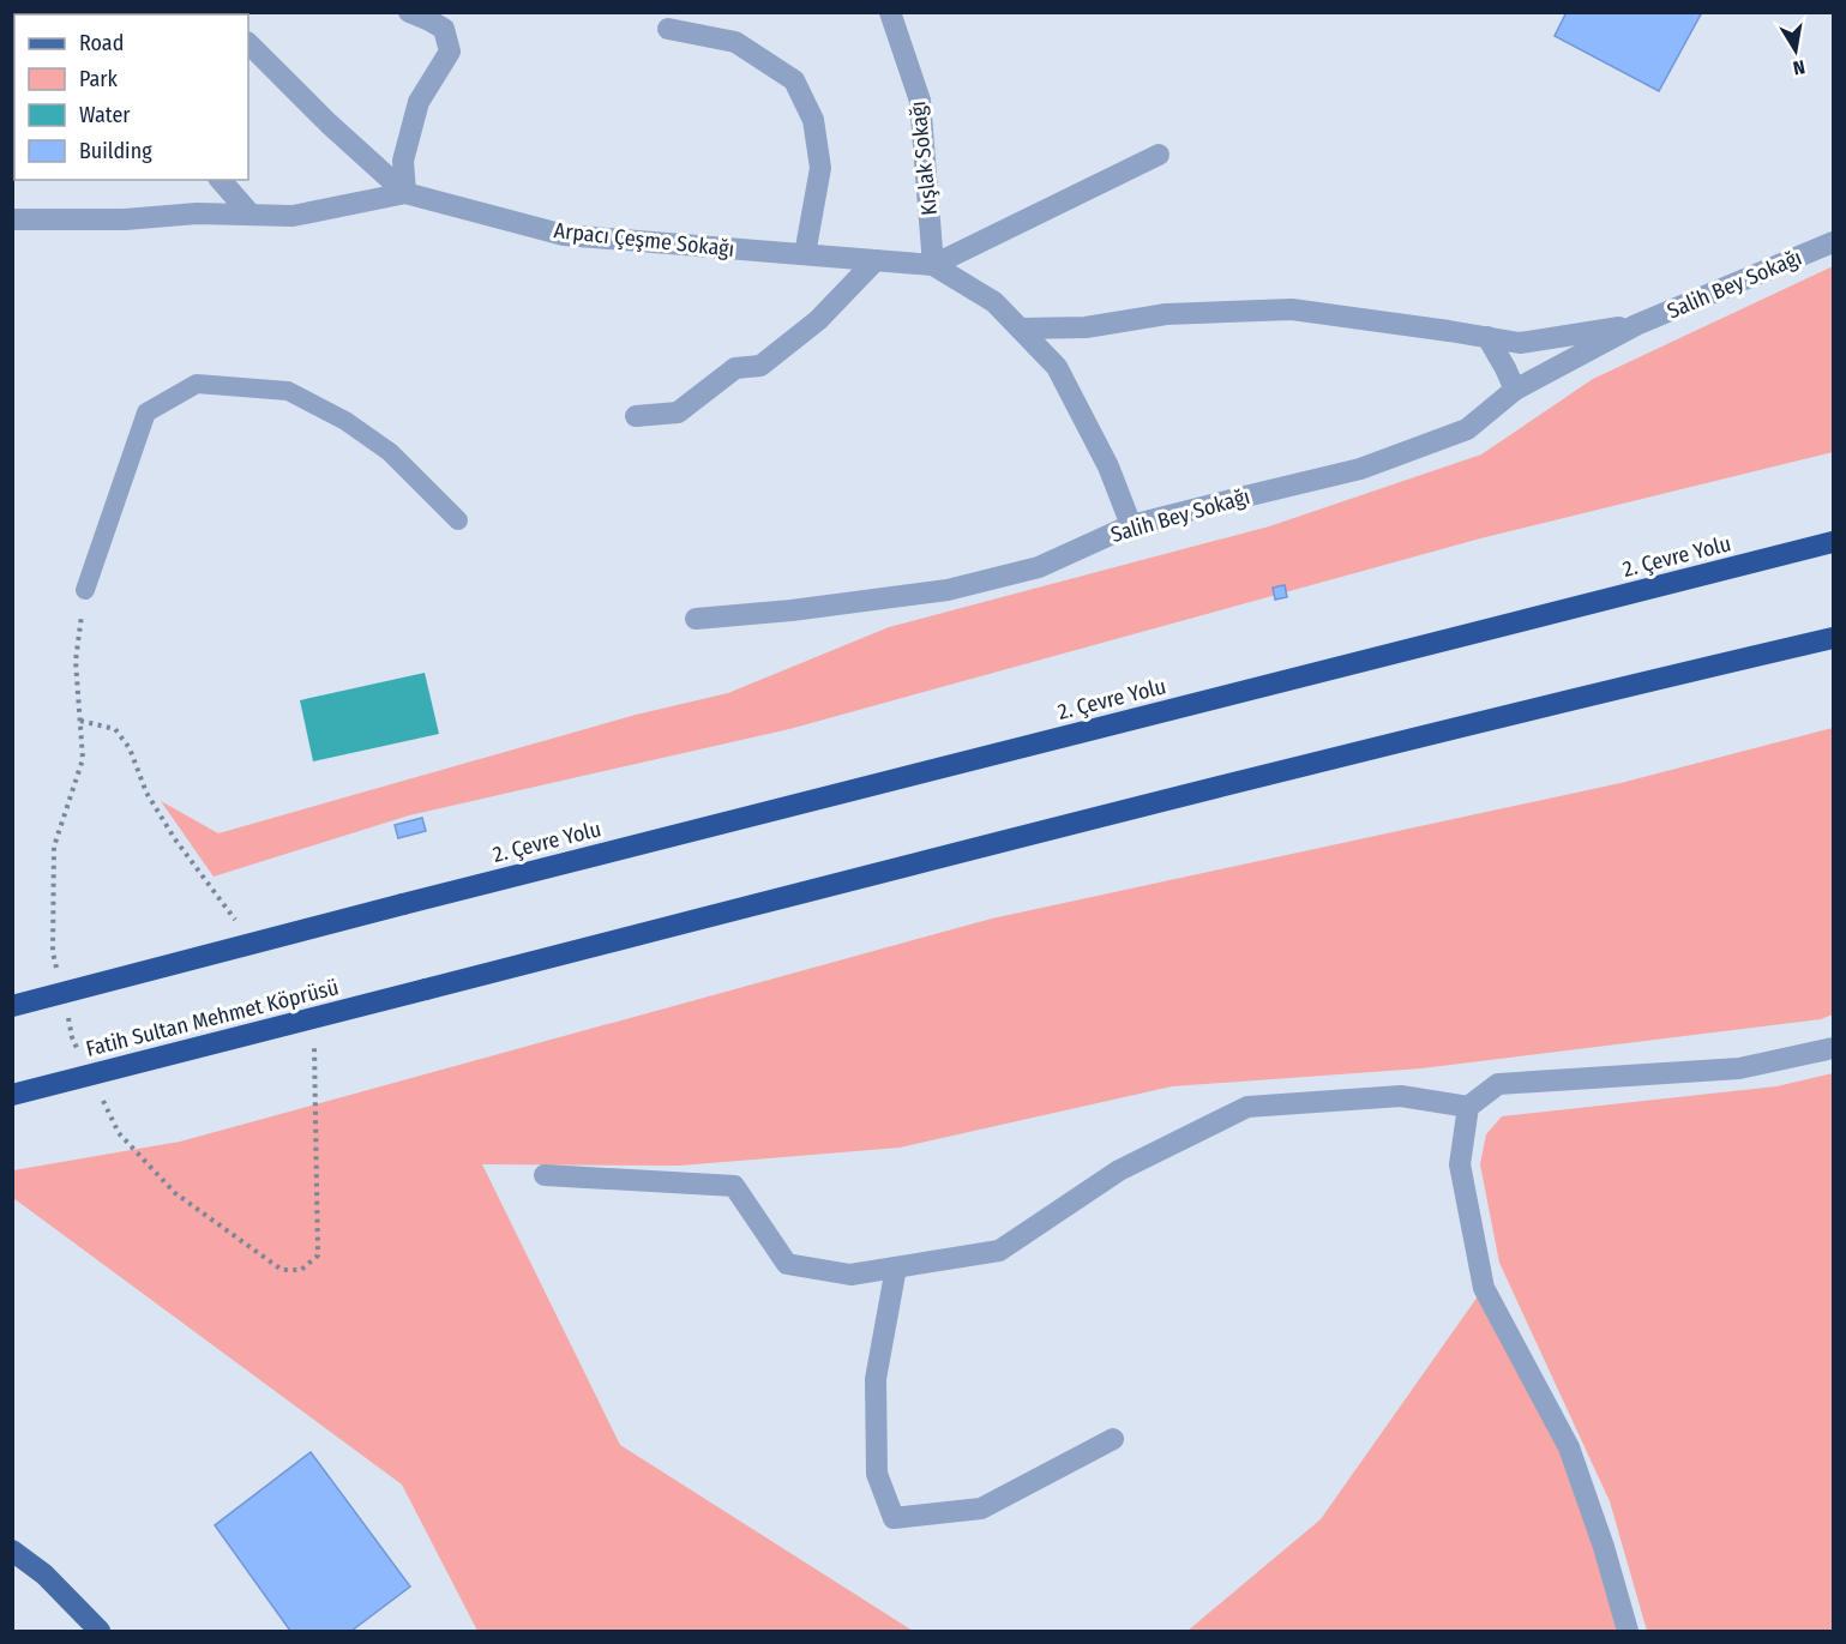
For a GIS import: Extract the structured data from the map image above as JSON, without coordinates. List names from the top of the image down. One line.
{"streets":{"highway":["2. Çevre Yolu","Fatih Sultan Mehmet Köprüsü"],"street":["Kışlak Sokağı","Arpacı Çeşme Sokağı","Salih Bey Sokağı"]},"crossings":[["Kışlak Sokağı","Arpacı Çeşme Sokağı"]],"legend":["Road","Park","Water","Building"],"north":"bottom"}
